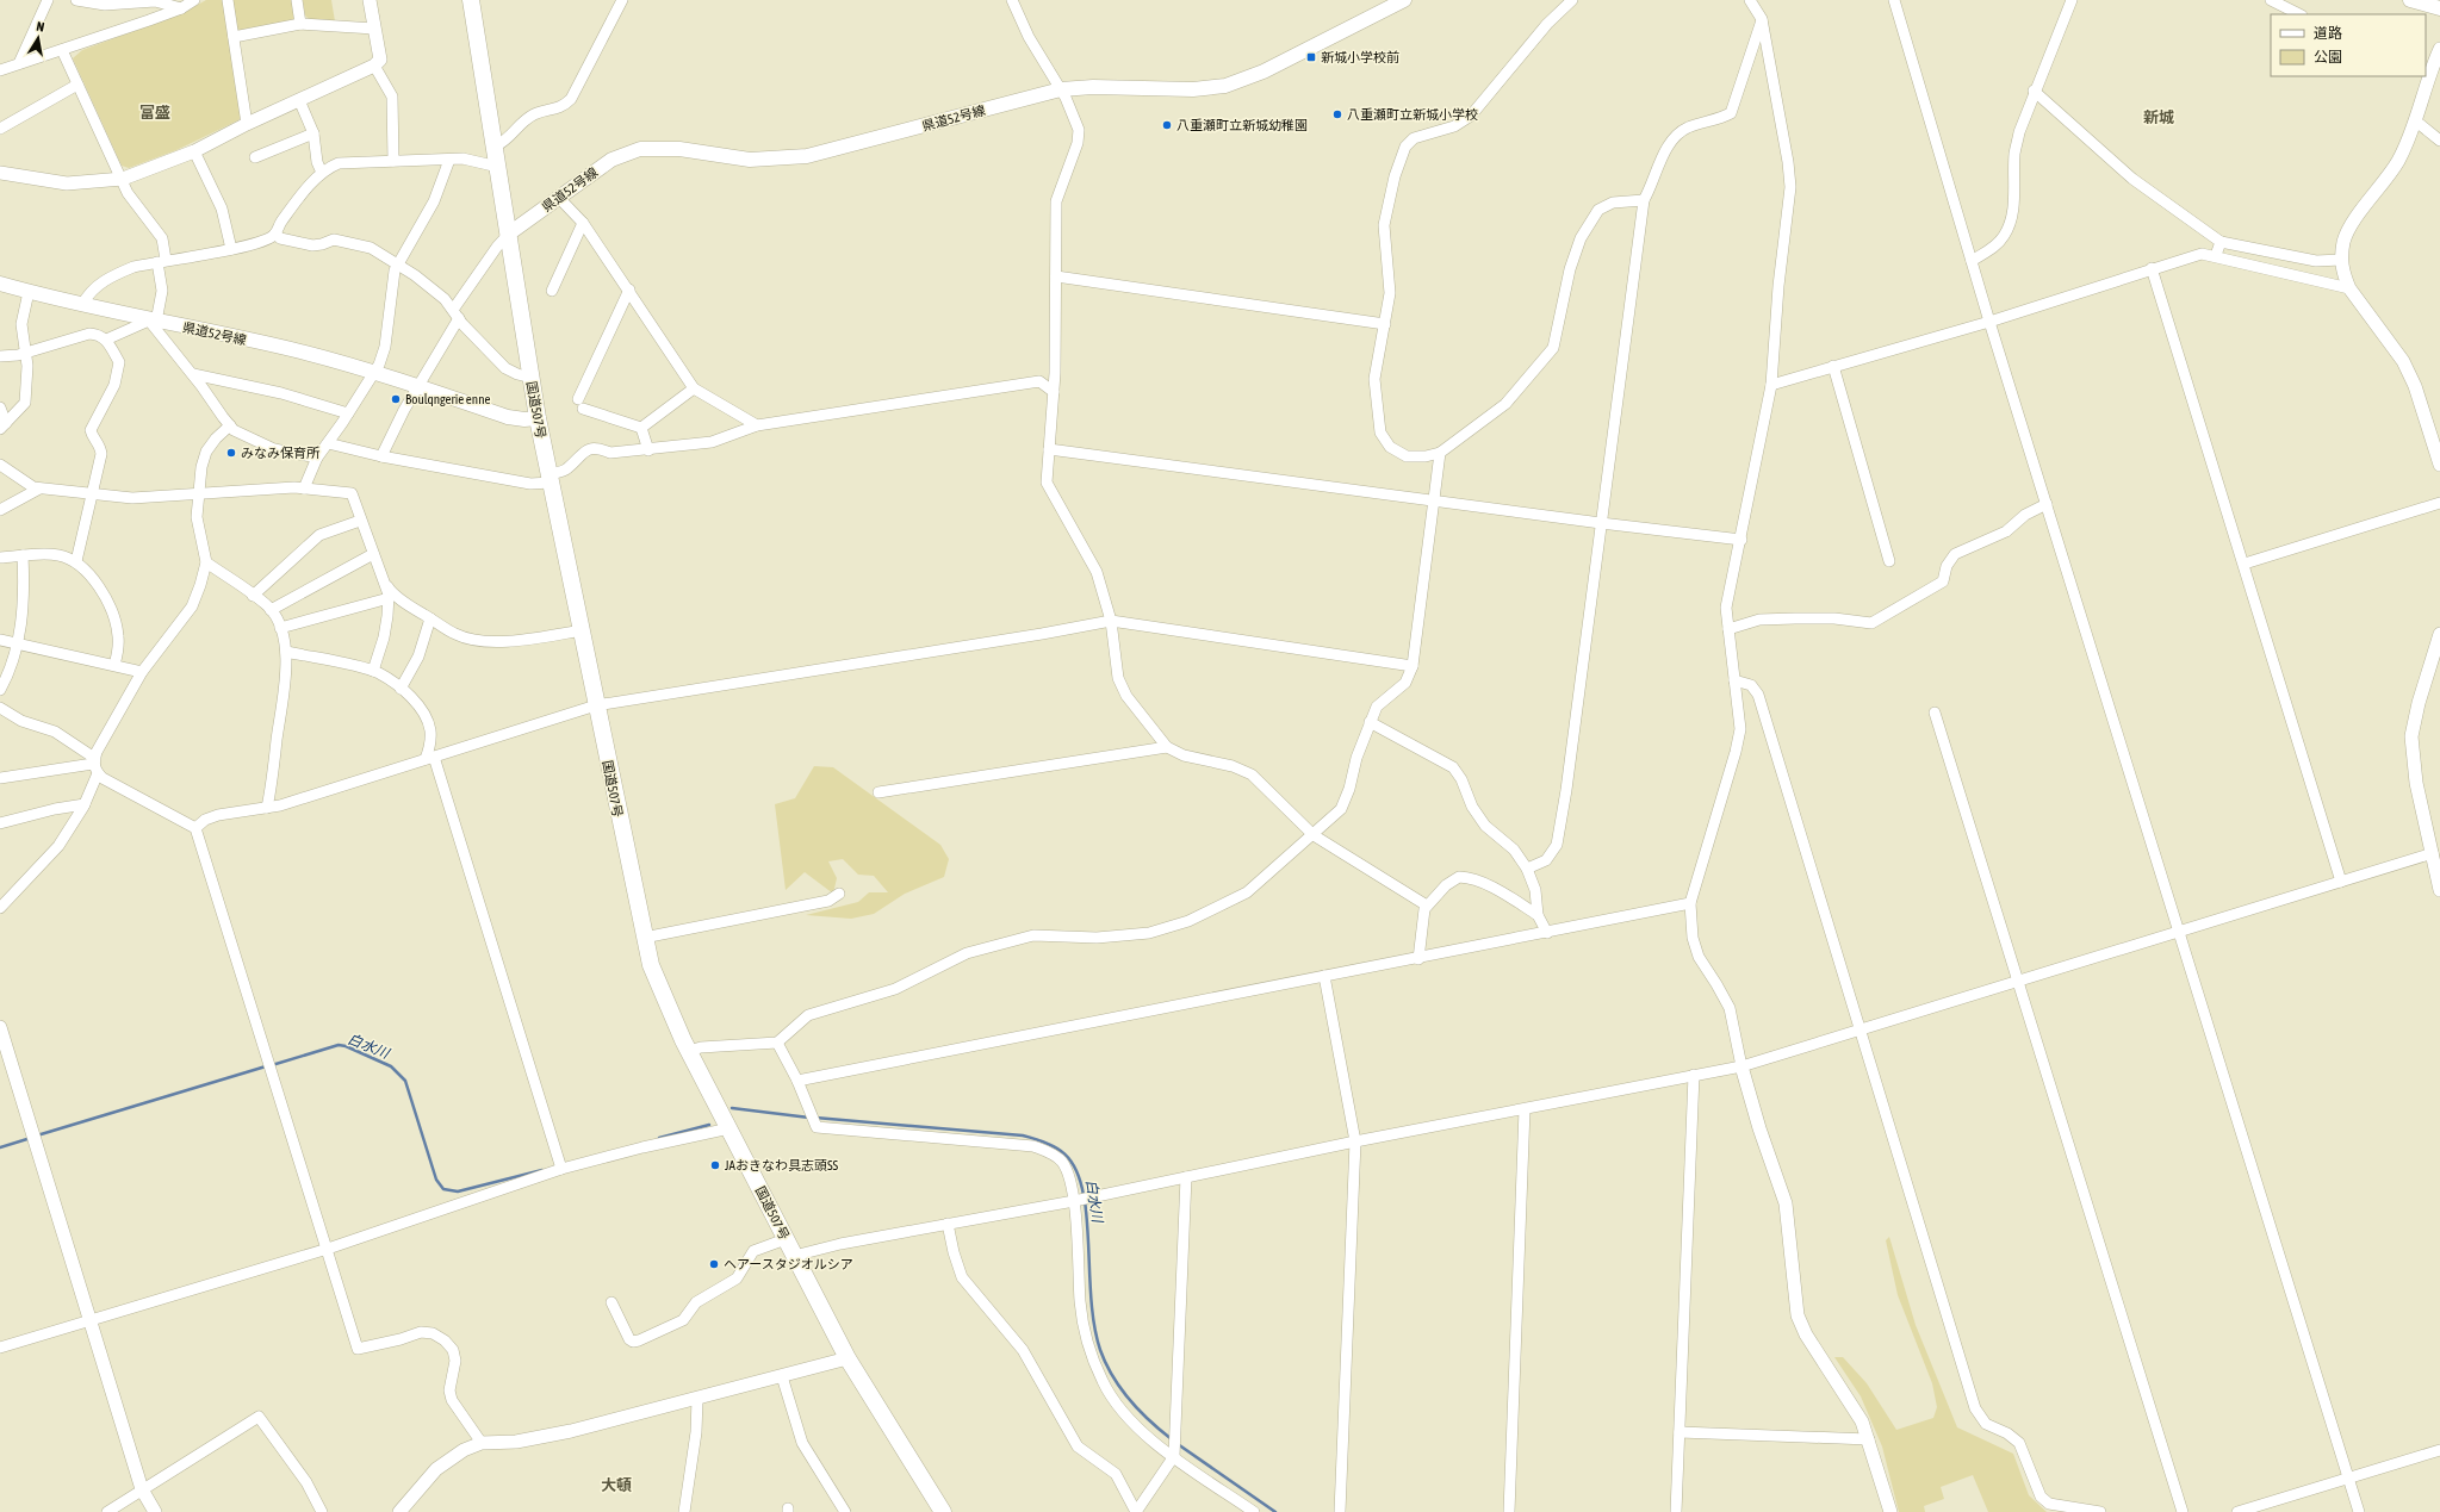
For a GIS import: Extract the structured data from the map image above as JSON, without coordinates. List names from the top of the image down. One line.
{"streets":{"highway":["国道507号"],"main road":["県道52号線"]},"crossings":[["県道52号線","国道507号"]],"districts":["富盛","新城","大頓"],"water":["白水川"],"places":{"transit":["新城小学校前"],"other":["八重瀬町立新城小学校","八重瀬町立新城幼稚園","Boulqngerie enne","みなみ保育所","JAおきなわ具志頭SS","ヘアースタジオルシア"]},"legend":["道路","公園"],"north":"top"}
